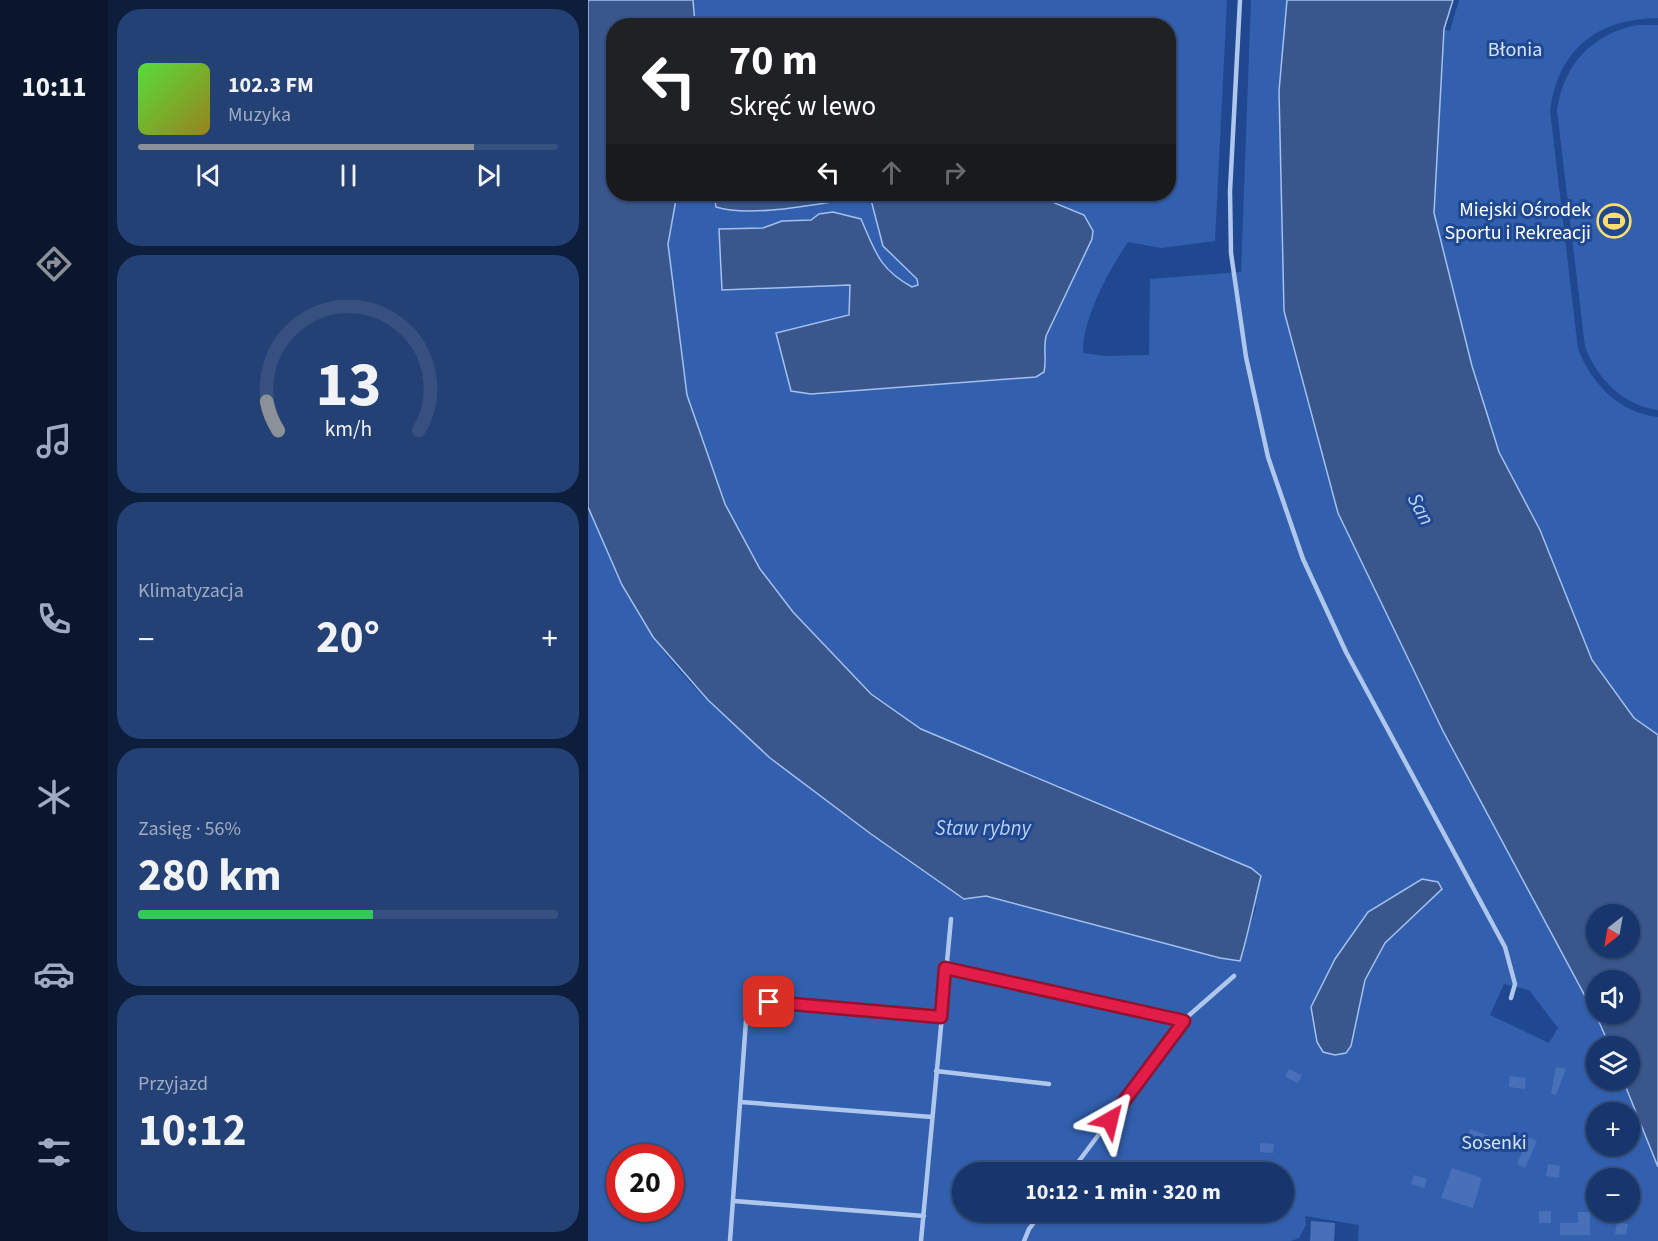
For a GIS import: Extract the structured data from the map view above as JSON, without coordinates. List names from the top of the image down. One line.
{"water":["San","Staw rybny"],"parks":["Błonia","Sosenki"],"places":{"sports":["Miejski Ośrodek Sportu i Rekreacji"]},"north":"bottom left","page":{"tabs":"10:11","turn":["70 m","Skręć w lewo"],"song":["102.3 FM","Muzyka"],"tile":["Klimatyzacja",["Zasięg · 56%","280 km"],["Przyjazd","10:12"]],"heat":["−","20°","+"],"map_buttons":["+","−"],"limit":"20","trip":"10:12 · 1 min · 320 m","gauge":["13","km/h"]}}
